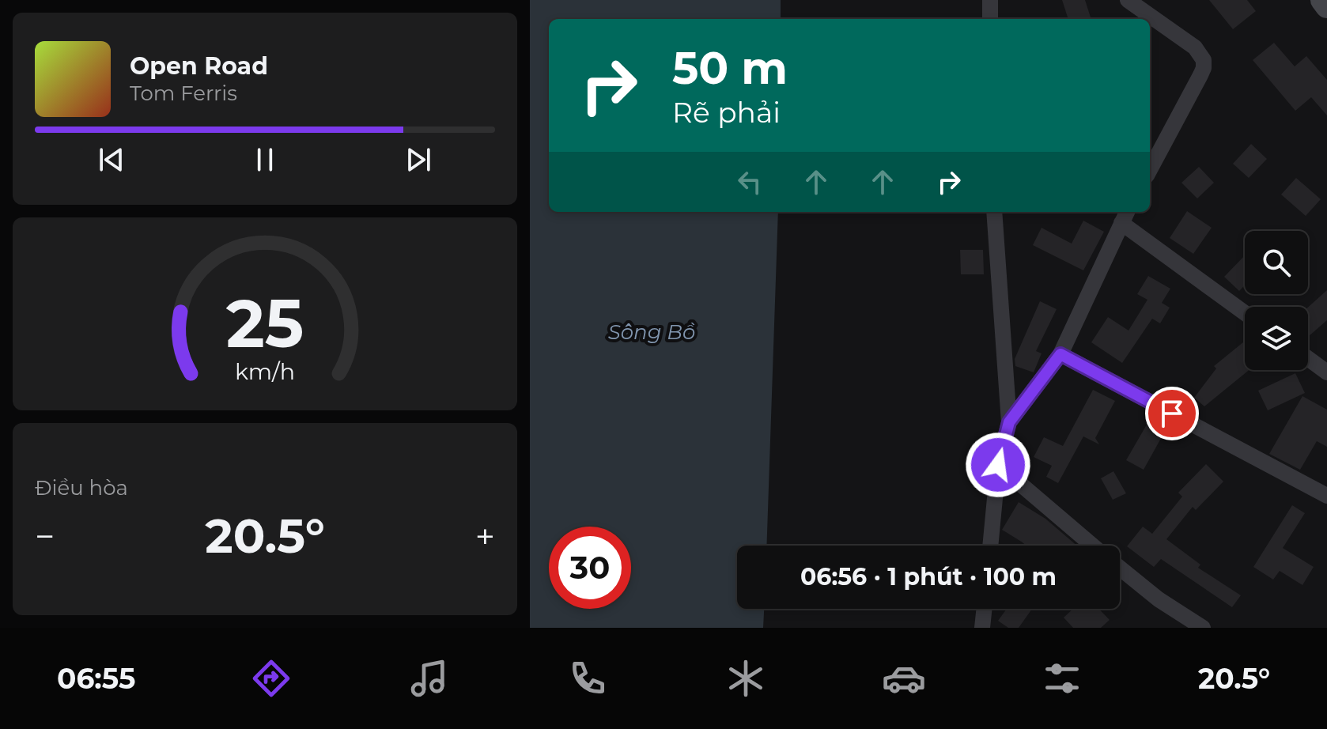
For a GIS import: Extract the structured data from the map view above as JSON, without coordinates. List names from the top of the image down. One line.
{"water":["Sông Bồ"],"page":{"turn":["50 m","Rẽ phải"],"song":["Open Road","Tom Ferris"],"tile":"Điều hòa","heat":["−","20.5°","+"],"limit":"30","trip":"06:56 · 1 phút · 100 m","tabs":["06:55","20.5°"],"gauge":["25","km/h"]}}
